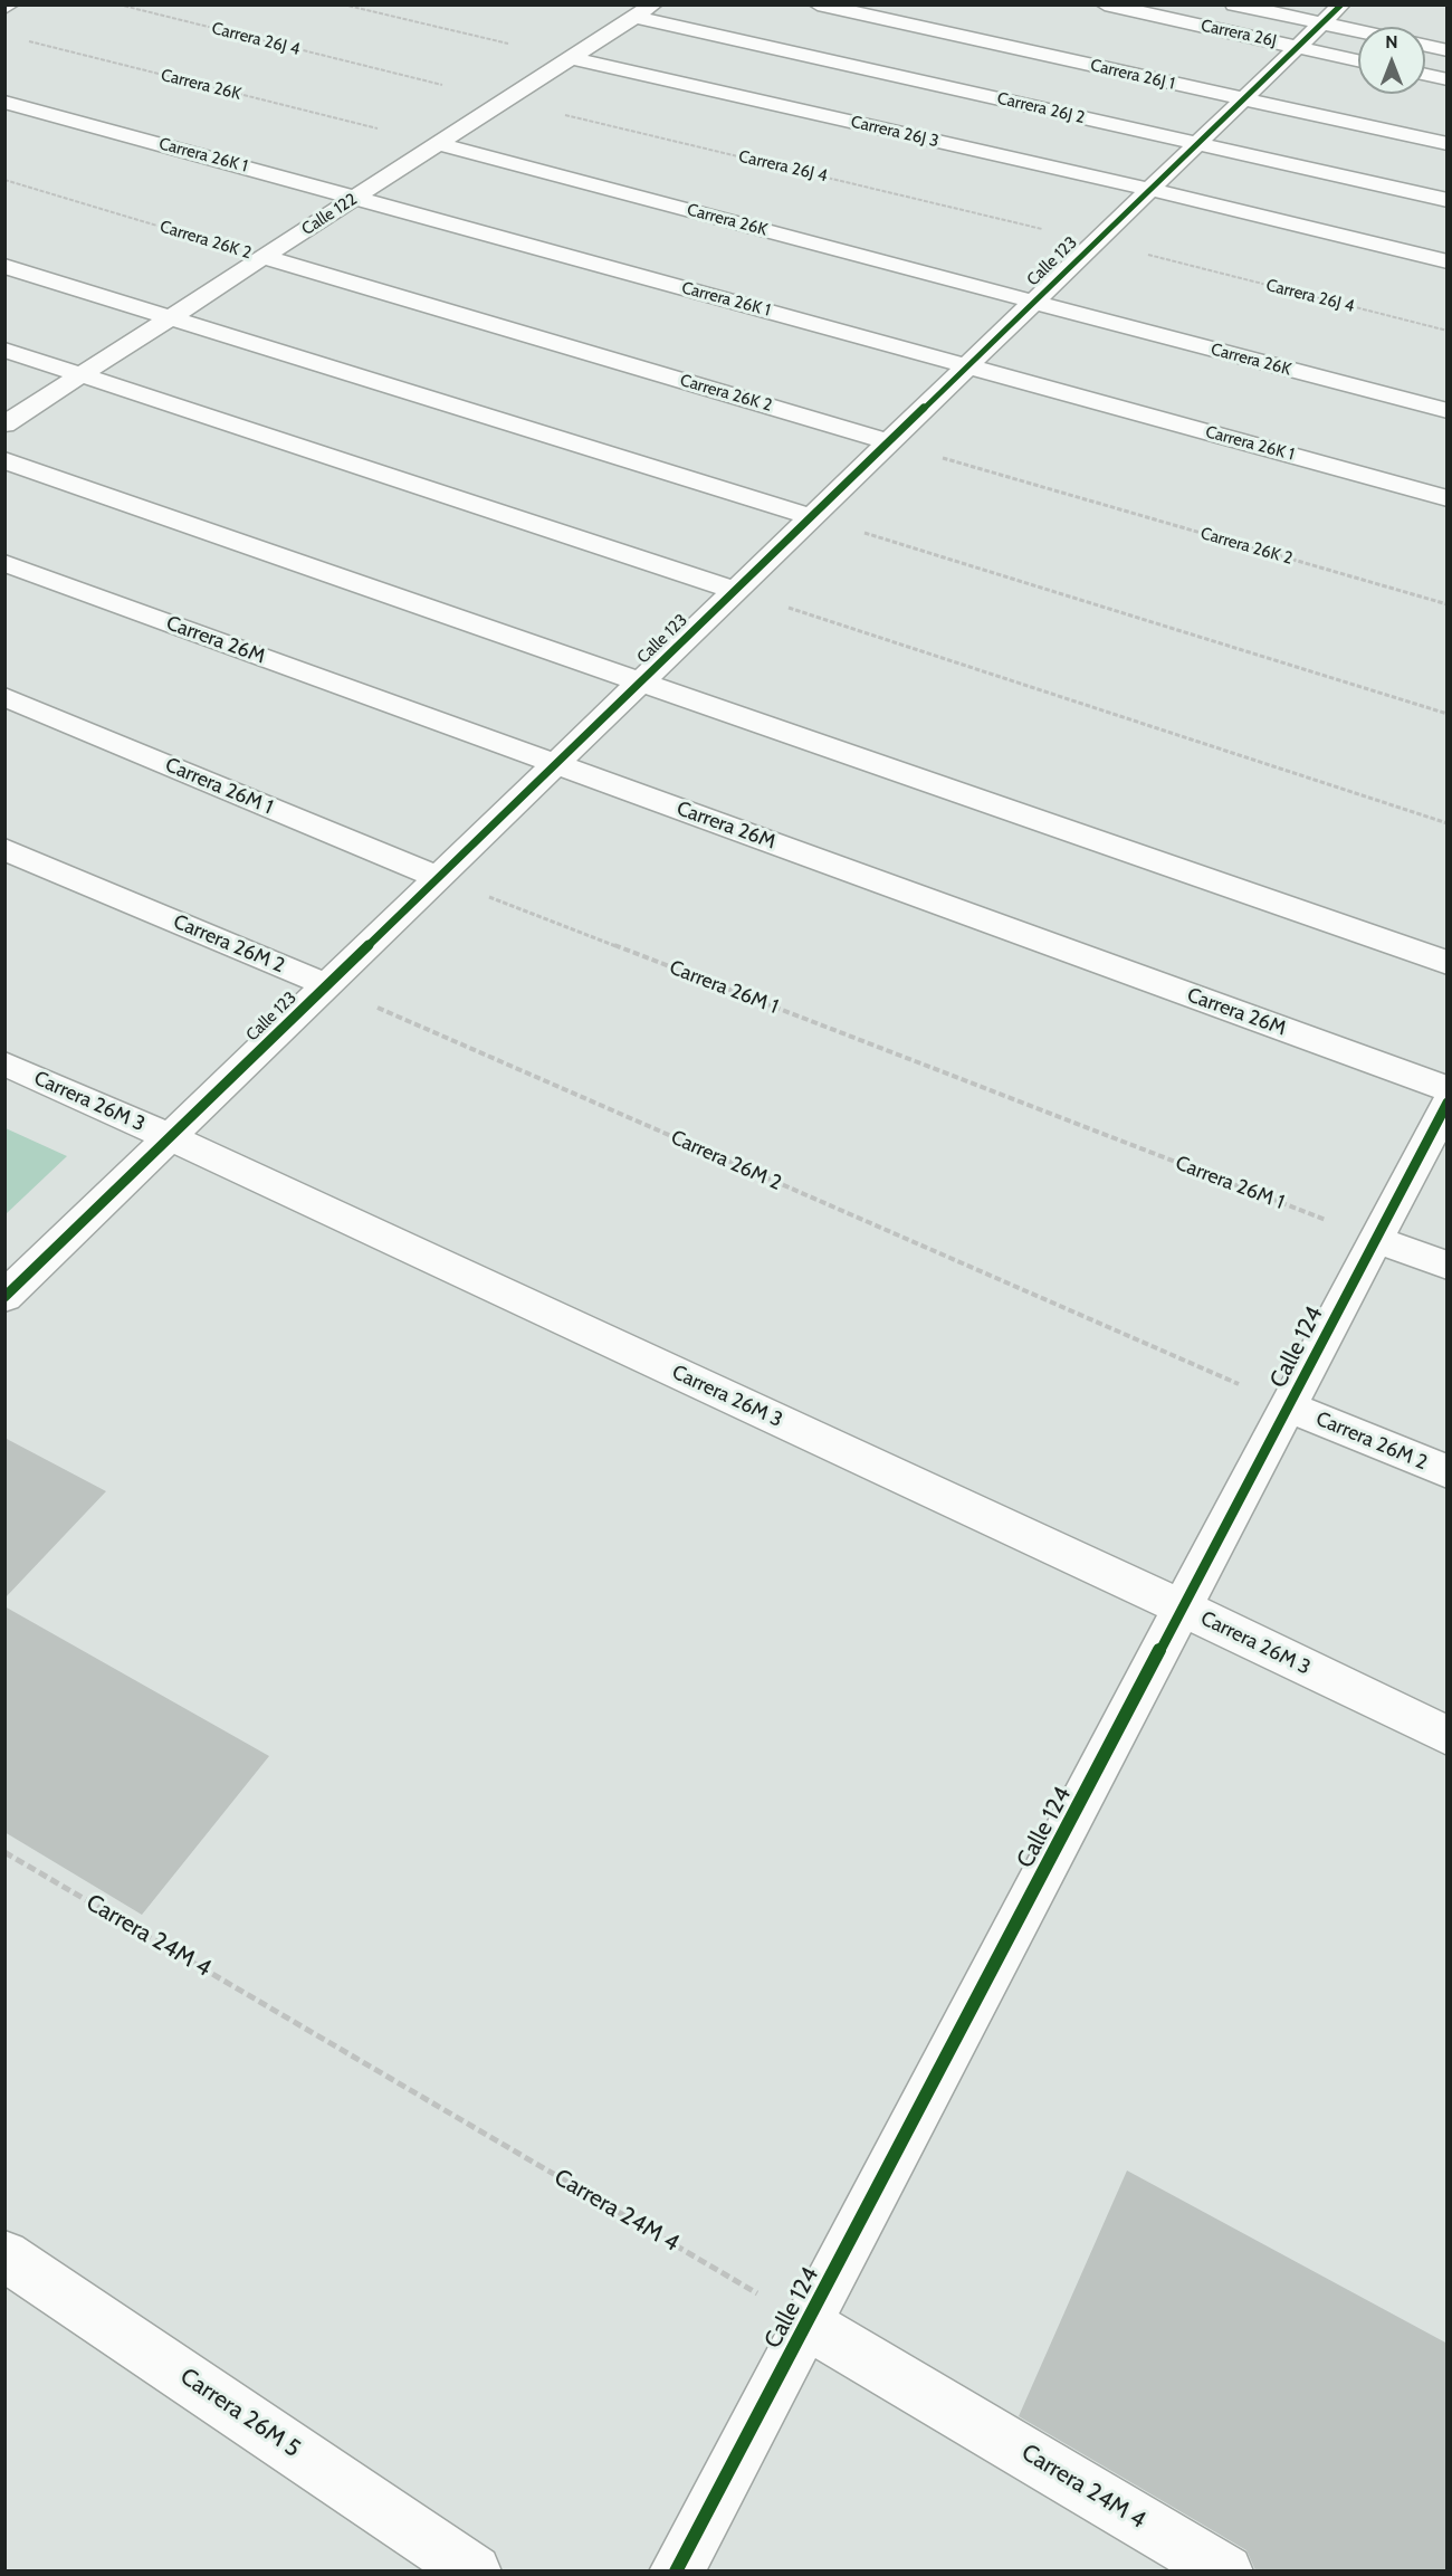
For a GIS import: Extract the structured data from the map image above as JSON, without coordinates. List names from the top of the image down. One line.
{"streets":{"street":["Carrera 26J","Carrera 26J 1","Carrera 26K","Carrera 26J 2","Carrera 26J 3","Carrera 26K 1","Calle 122","Carrera 26K 2","Calle 123","Carrera 26M","Carrera 26M 1","Carrera 26M 2","Carrera 26M 3","Calle 124","Carrera 24M 4","Carrera 26M 5"],"path":["Carrera 26J 4"]},"crossings":[["Carrera 26J","Calle 123"],["Carrera 26J 4","Calle 122"],["Carrera 26J 4","Calle 123"],["Carrera 26J 1","Calle 123"],["Carrera 26K","Calle 122"],["Carrera 26K","Calle 123"],["Carrera 26J 2","Calle 122"],["Carrera 26J 2","Calle 123"],["Carrera 26J 3","Calle 122"],["Carrera 26J 3","Calle 123"],["Carrera 26K 1","Calle 122"],["Carrera 26K 1","Calle 123"],["Calle 122","Carrera 26K 2"],["Carrera 26K 2","Calle 123"],["Calle 123","Carrera 26M"],["Calle 123","Carrera 26M 1"],["Calle 123","Carrera 26M 2"],["Calle 123","Carrera 26M 3"],["Carrera 26M 1","Calle 124"],["Carrera 26M 2","Calle 124"],["Carrera 26M 3","Calle 124"],["Calle 124","Carrera 24M 4"]],"north":"top"}
